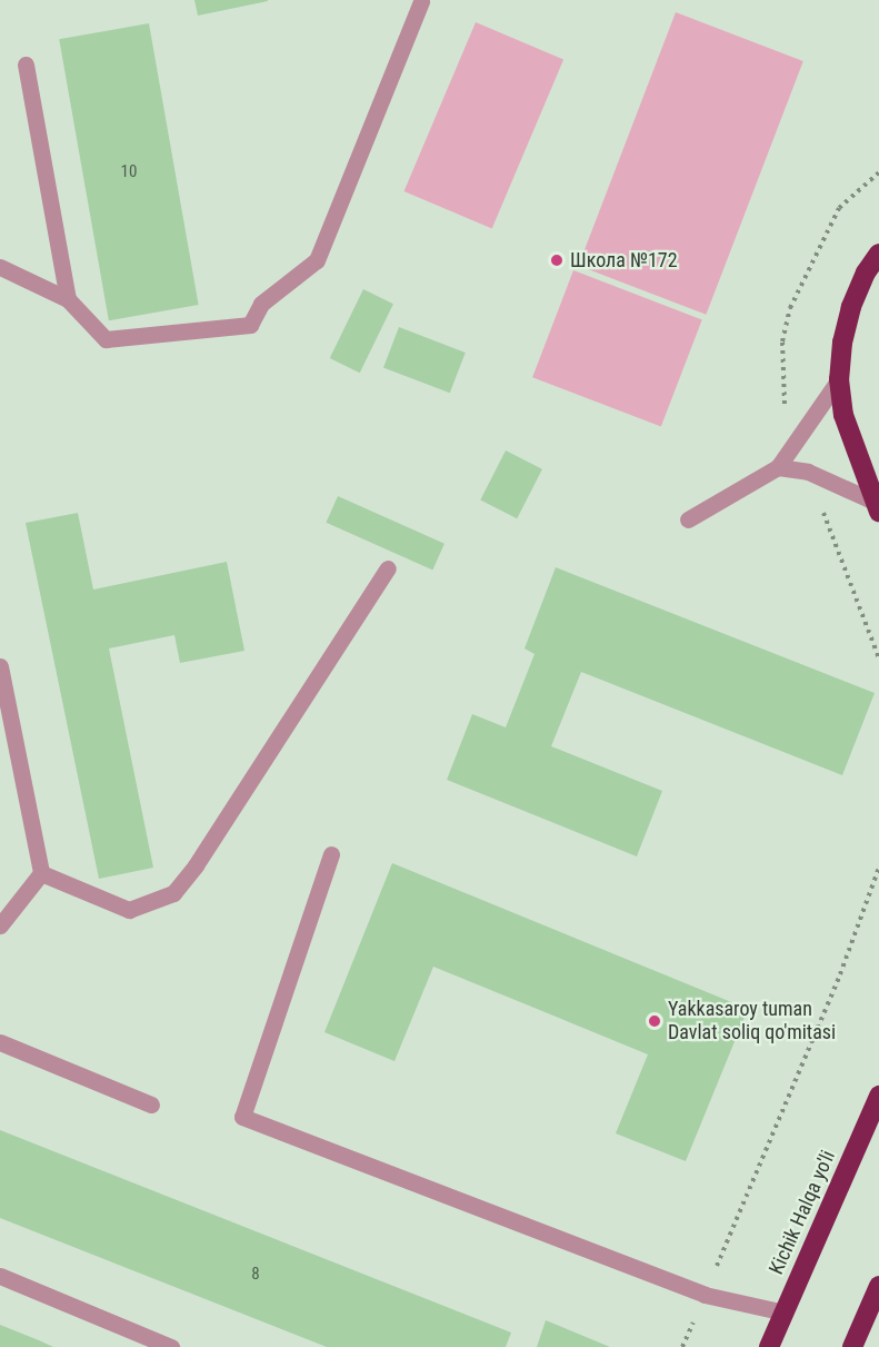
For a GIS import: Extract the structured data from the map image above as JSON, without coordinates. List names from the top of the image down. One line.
{"streets":{"highway":["Kichik Halqa yo'li"]},"places":["Школа №172","Yakkasaroy tuman Davlat soliq qo'mitasi"],"house_numbers":["10","8"]}
